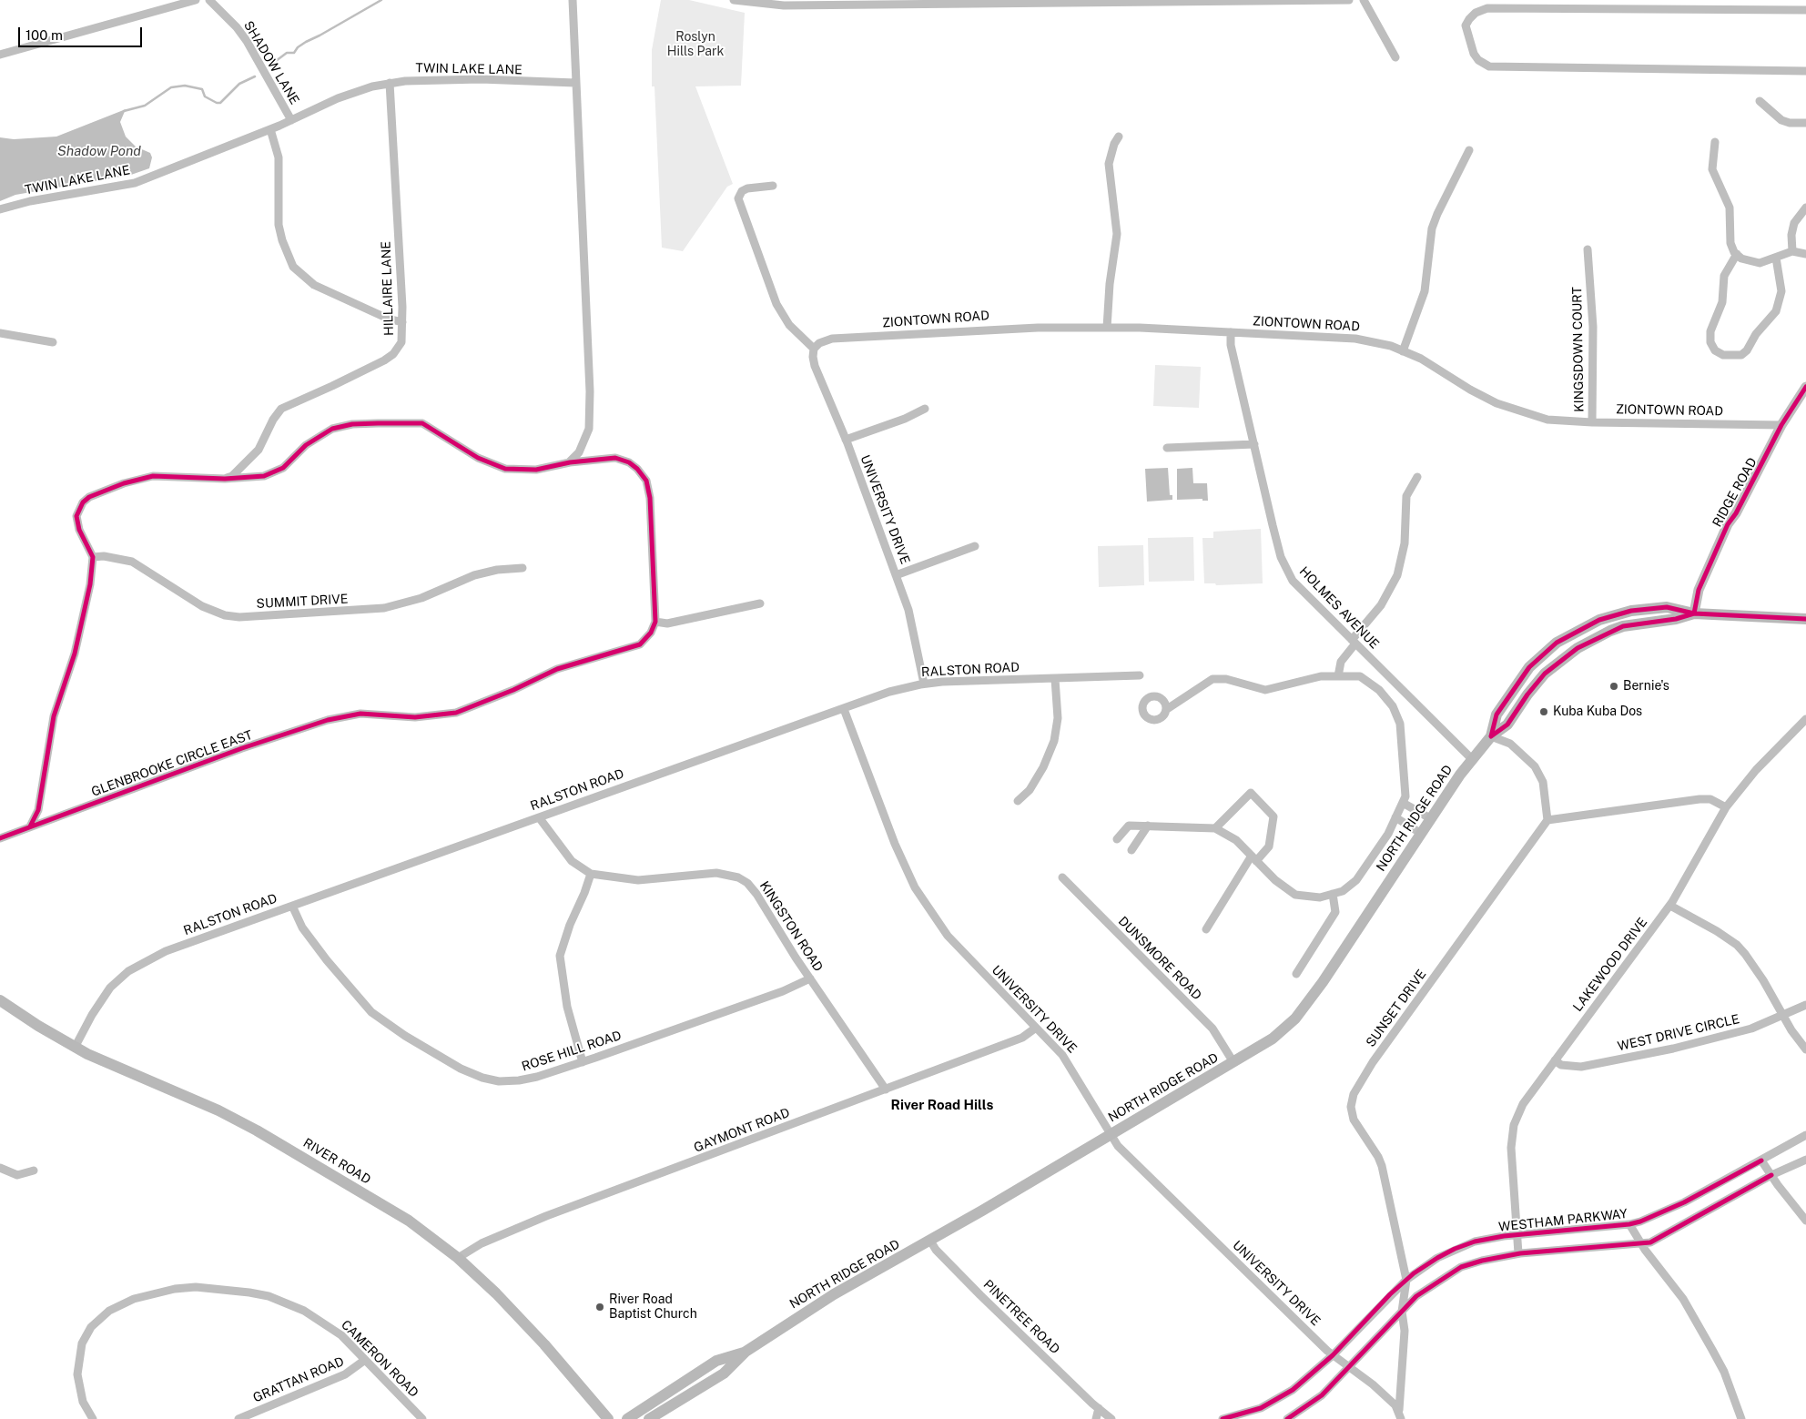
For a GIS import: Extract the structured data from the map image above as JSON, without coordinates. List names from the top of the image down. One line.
{"streets":{"main road":["NORTH RIDGE ROAD","RIVER ROAD"],"street":["SHADOW LANE","TWIN LAKE LANE","HILLAIRE LANE","ZIONTOWN ROAD","KINGSDOWN COURT","RIDGE ROAD","UNIVERSITY DRIVE","SUMMIT DRIVE","HOLMES AVENUE","RALSTON ROAD","GLENBROOKE CIRCLE EAST","KINGSTON ROAD","DUNSMORE ROAD","LAKEWOOD DRIVE","SUNSET DRIVE","WEST DRIVE CIRCLE","ROSE HILL ROAD","GAYMONT ROAD","WESTHAM PARKWAY","PINETREE ROAD","CAMERON ROAD","GRATTAN ROAD"]},"crossings":[["SHADOW LANE","TWIN LAKE LANE"],["TWIN LAKE LANE","HILLAIRE LANE"],["ZIONTOWN ROAD","KINGSDOWN COURT"],["ZIONTOWN ROAD","RIDGE ROAD"],["ZIONTOWN ROAD","UNIVERSITY DRIVE"],["ZIONTOWN ROAD","HOLMES AVENUE"],["RIDGE ROAD","NORTH RIDGE ROAD"],["UNIVERSITY DRIVE","RALSTON ROAD"],["UNIVERSITY DRIVE","NORTH RIDGE ROAD"],["UNIVERSITY DRIVE","SUNSET DRIVE"],["UNIVERSITY DRIVE","GAYMONT ROAD"],["UNIVERSITY DRIVE","WESTHAM PARKWAY"],["HOLMES AVENUE","NORTH RIDGE ROAD"],["RALSTON ROAD","KINGSTON ROAD"],["RALSTON ROAD","ROSE HILL ROAD"],["RALSTON ROAD","RIVER ROAD"],["NORTH RIDGE ROAD","DUNSMORE ROAD"],["NORTH RIDGE ROAD","PINETREE ROAD"],["KINGSTON ROAD","ROSE HILL ROAD"],["KINGSTON ROAD","GAYMONT ROAD"],["LAKEWOOD DRIVE","WEST DRIVE CIRCLE"],["LAKEWOOD DRIVE","WESTHAM PARKWAY"],["SUNSET DRIVE","WESTHAM PARKWAY"],["GAYMONT ROAD","RIVER ROAD"],["CAMERON ROAD","GRATTAN ROAD"]],"districts":["River Road Hills"],"water":["Shadow Pond"],"parks":["Roslyn Hills Park"],"places":["Bernie's","Kuba Kuba Dos","River Road Baptist Church"],"scale_bar":"100 m"}
